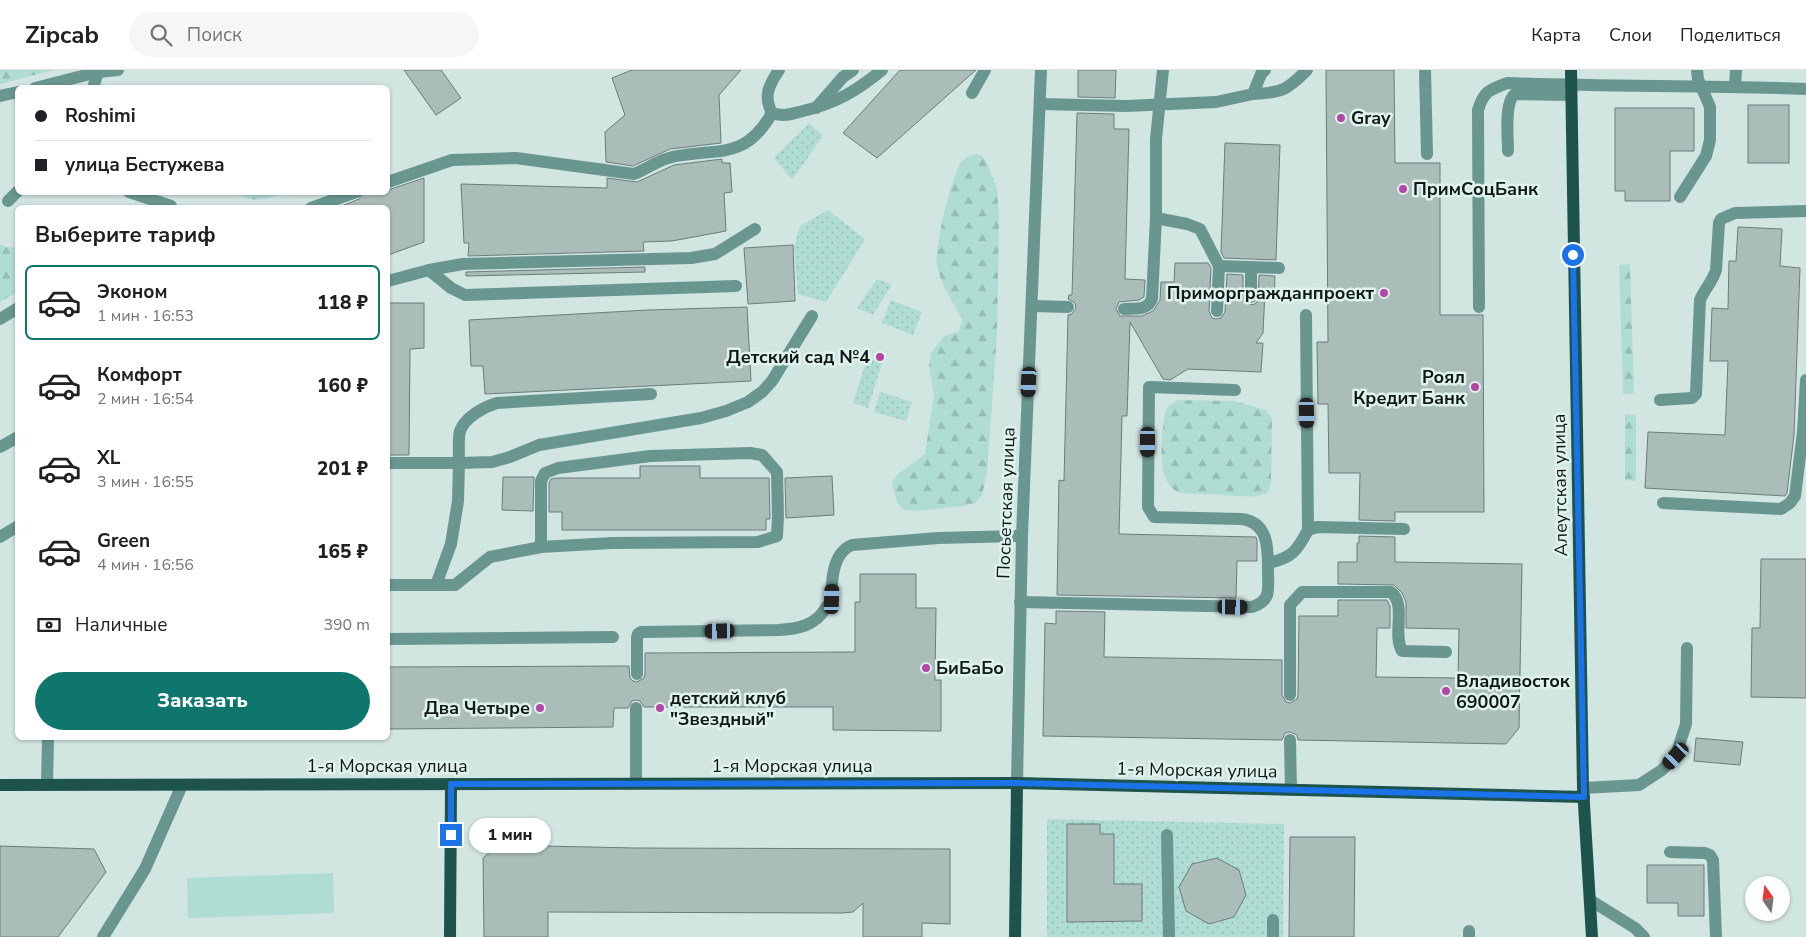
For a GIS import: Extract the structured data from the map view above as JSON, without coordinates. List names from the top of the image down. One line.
{"streets":{"main road":["Алеутская улица","Посьетская улица","1-я Морская улица"]},"crossings":[["Алеутская улица","1-я Морская улица"],["Посьетская улица","1-я Морская улица"]],"places":["Gray","ПримСоцБанк","Приморгражданпроект","Детский сад №4","Роял Кредит Банк","БиБаБо","Владивосток 690007","Два Четыре","детский клуб \"Звездный\""],"north":"top","page":{"header":"Zipcab","search":"Поиск","nav":["Карта","Слои","Поделиться"],"banner":["Roshimi","улица Бестужева"],"heading":"Выберите тариф","list":[{"name":"Эконом","note":"1 мин · 16:53","value":"118 ₽"},{"name":"Комфорт","note":"2 мин · 16:54","value":"160 ₽"},{"name":"XL","note":"3 мин · 16:55","value":"201 ₽"},{"name":"Green","note":"4 мин · 16:56","value":"165 ₽"}],"pay":["Наличные","390 m"],"buttons":"Заказать","bubble":"1 мин"}}
